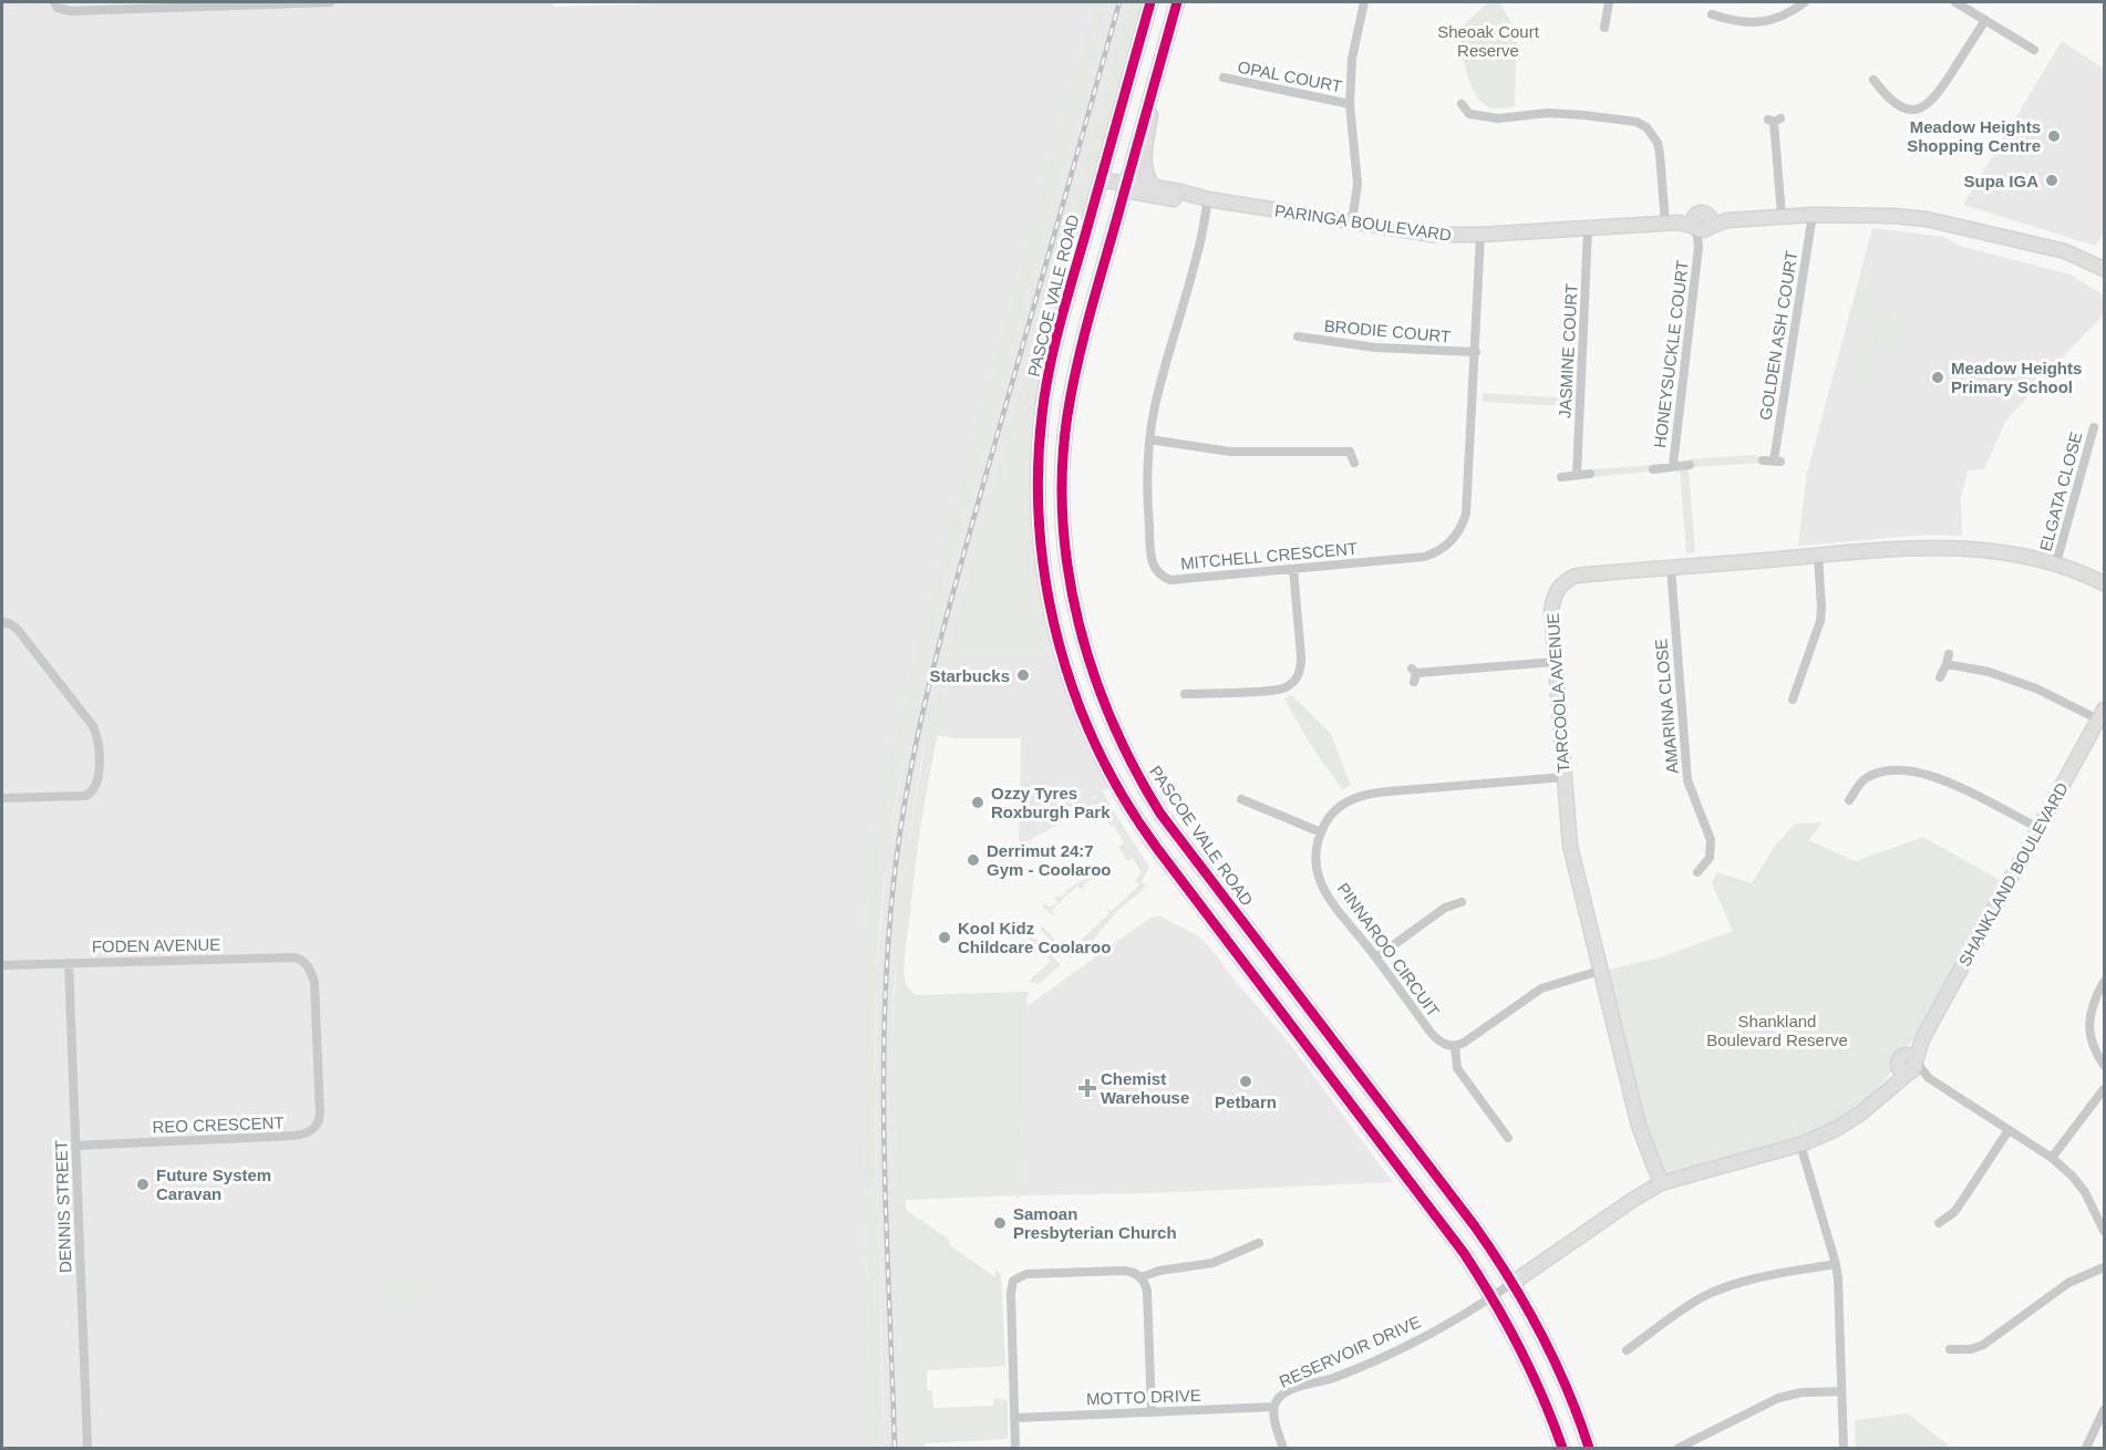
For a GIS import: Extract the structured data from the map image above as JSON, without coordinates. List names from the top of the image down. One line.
{"streets":{"main road":["PARINGA BOULEVARD","PASCOE VALE ROAD","TARCOOLA AVENUE","SHANKLAND BOULEVARD"],"street":["OPAL COURT","BRODIE COURT","GOLDEN ASH COURT","JASMINE COURT","HONEYSUCKLE COURT","ELGATA CLOSE","MITCHELL CRESCENT","AMARINA CLOSE","FODEN AVENUE","PINNAROO CIRCUIT","REO CRESCENT","DENNIS STREET","RESERVOIR DRIVE","MOTTO DRIVE"]},"crossings":[["PARINGA BOULEVARD","PASCOE VALE ROAD"],["PARINGA BOULEVARD","JASMINE COURT"],["PARINGA BOULEVARD","HONEYSUCKLE COURT"],["PARINGA BOULEVARD","MITCHELL CRESCENT"],["PASCOE VALE ROAD","SHANKLAND BOULEVARD"],["PASCOE VALE ROAD","RESERVOIR DRIVE"],["BRODIE COURT","MITCHELL CRESCENT"],["ELGATA CLOSE","TARCOOLA AVENUE"],["TARCOOLA AVENUE","AMARINA CLOSE"],["TARCOOLA AVENUE","SHANKLAND BOULEVARD"],["TARCOOLA AVENUE","PINNAROO CIRCUIT"],["SHANKLAND BOULEVARD","RESERVOIR DRIVE"],["FODEN AVENUE","REO CRESCENT"],["FODEN AVENUE","DENNIS STREET"],["REO CRESCENT","DENNIS STREET"],["RESERVOIR DRIVE","MOTTO DRIVE"]],"parks":["Sheoak Court Reserve","Shankland Boulevard Reserve"],"places":{"other":["Meadow Heights Shopping Centre","Supa IGA","Meadow Heights Primary School","Starbucks","Ozzy Tyres Roxburgh Park","Derrimut 24:7 Gym - Coolaroo","Kool Kidz Childcare Coolaroo","Petbarn","Future System Caravan","Samoan Presbyterian Church"],"health":["Chemist Warehouse"]}}
